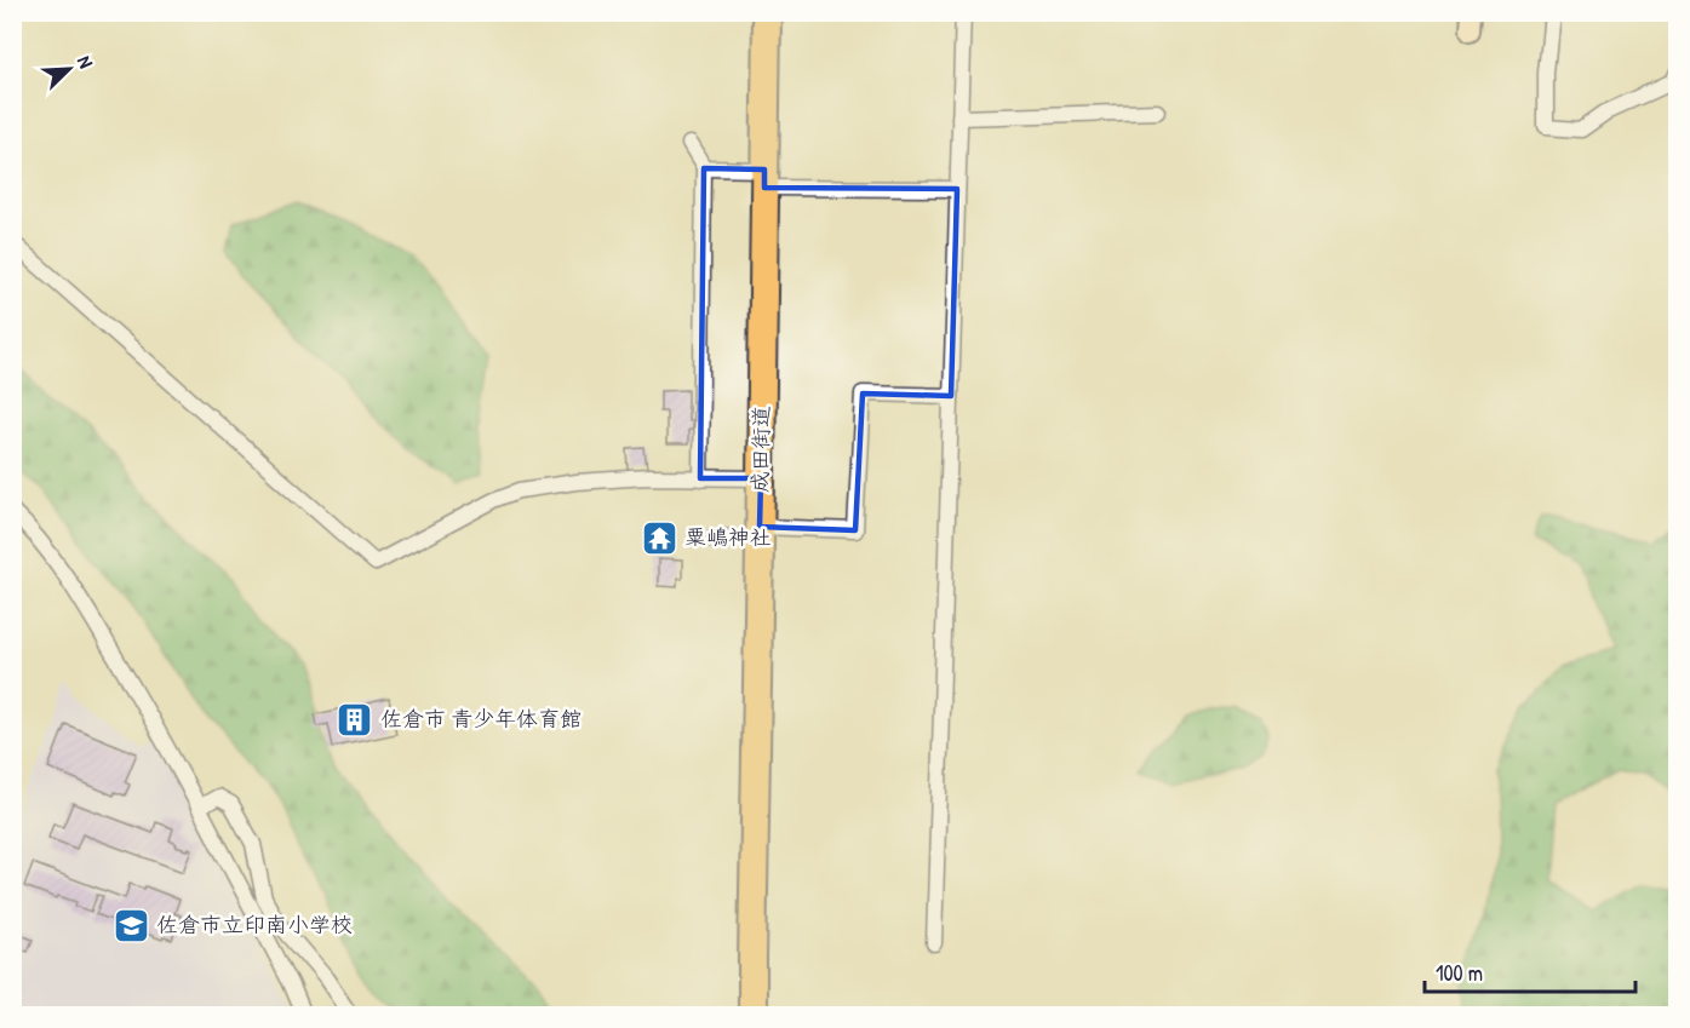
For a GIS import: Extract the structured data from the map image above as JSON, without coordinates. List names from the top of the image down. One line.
{"streets":{"highway":["成田街道"]},"places":{"temple":["粟嶋神社"],"building":["佐倉市 青少年体育館"],"school or university":["佐倉市立印南小学校"]},"scale_bar":"100 m","north":"top right"}
